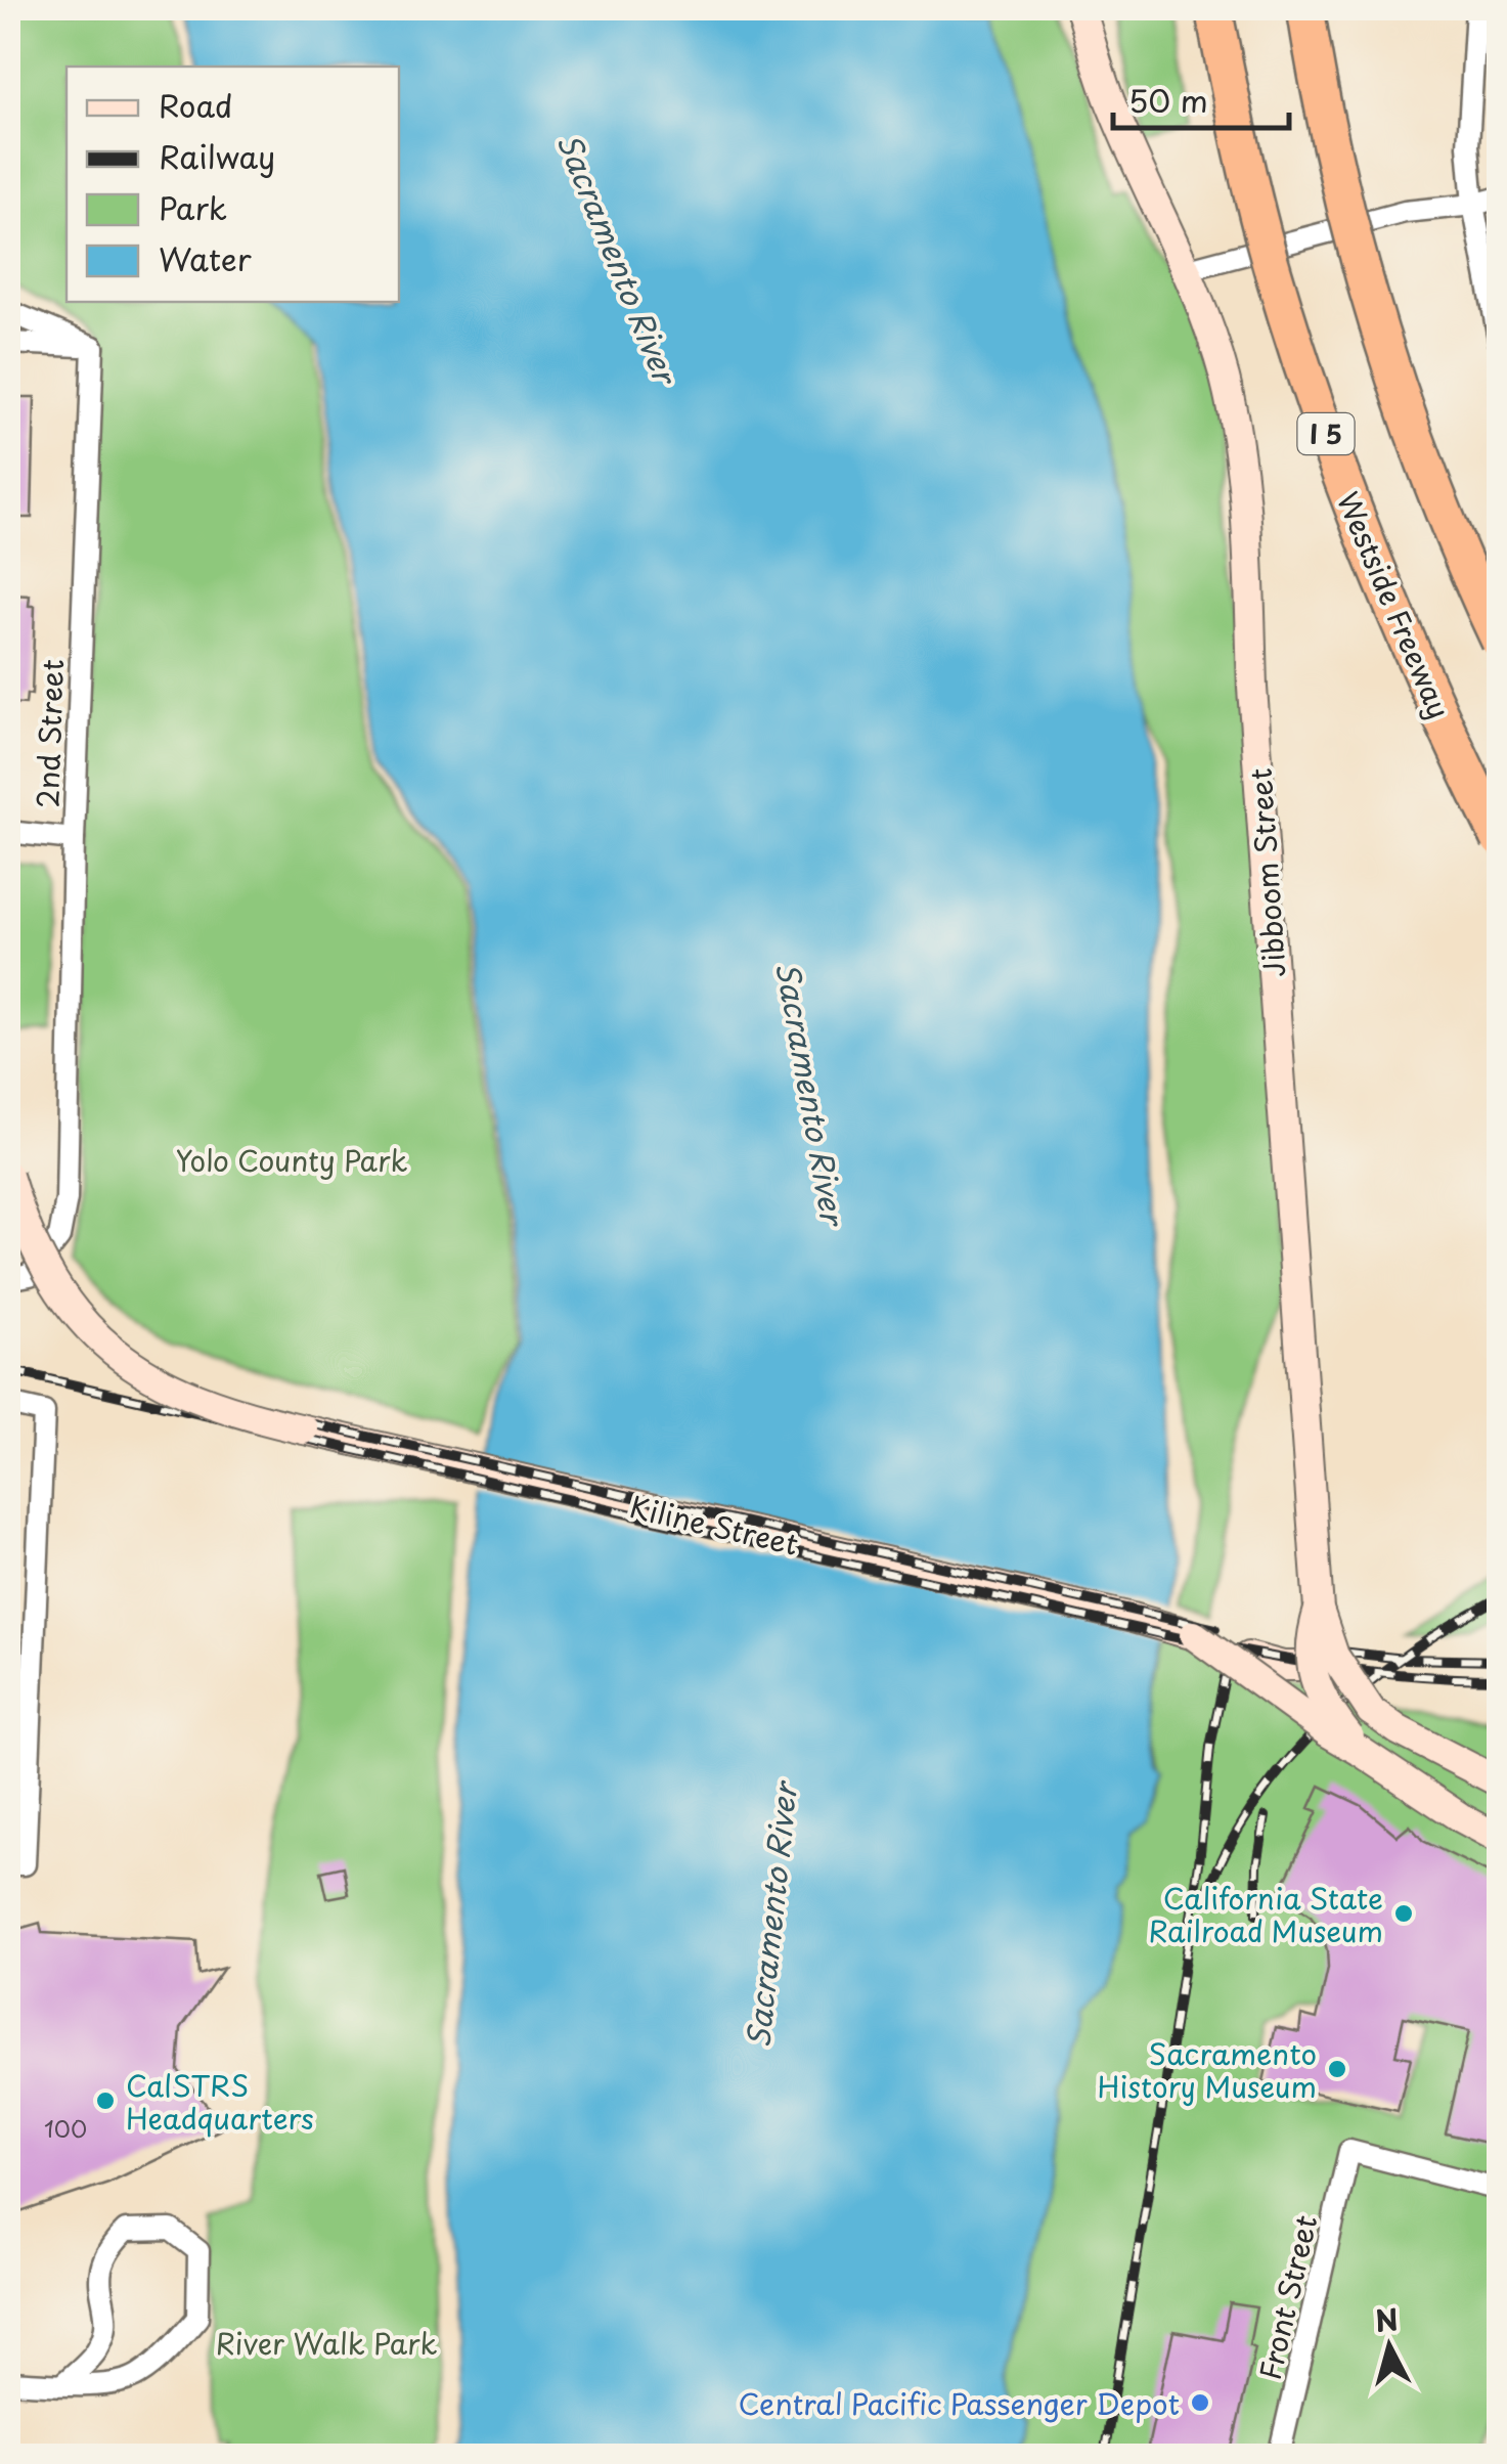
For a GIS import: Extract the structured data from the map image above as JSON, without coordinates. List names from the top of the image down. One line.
{"streets":{"highway":["I 5","Westside Freeway"],"main road":["Jibboom Street","Kiline Street"],"street":["2nd Street","Front Street"]},"crossings":[["Jibboom Street","Kiline Street"]],"water":["Sacramento River"],"parks":["Yolo County Park","River Walk Park"],"places":["California State Railroad Museum","Sacramento History Museum","CalSTRS Headquarters","Central Pacific Passenger Depot"],"house_numbers":["100"],"legend":["Road","Railway","Park","Water"],"scale_bar":"50 m","north":"top"}
